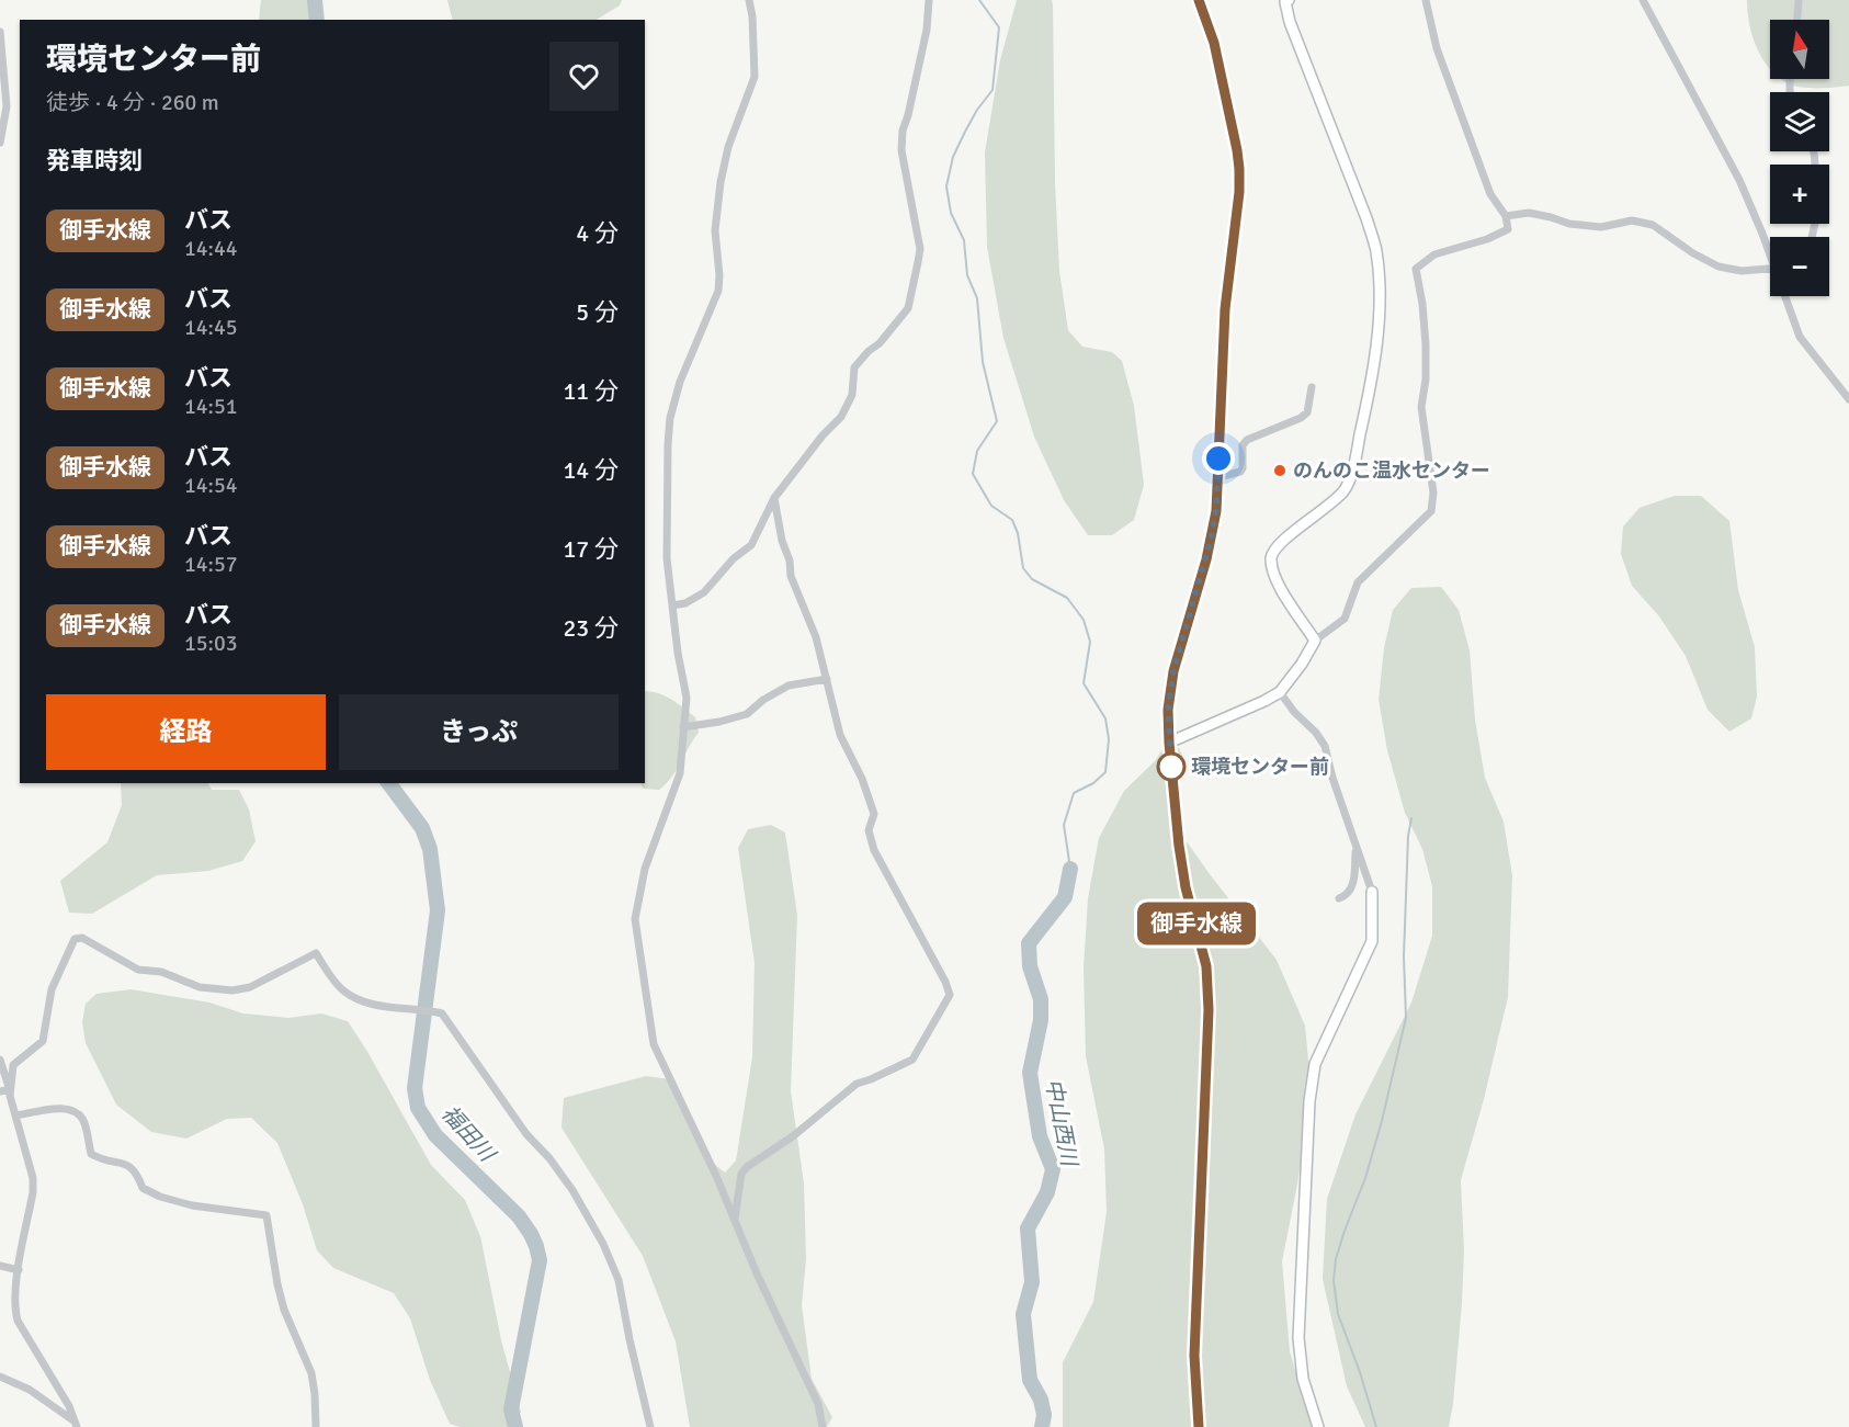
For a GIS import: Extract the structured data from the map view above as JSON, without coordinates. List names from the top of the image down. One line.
{"water":["中山西川","福田川"],"places":["のんのこ温水センター","環境センター前"],"lines":["bus line 御手水線"],"north":"top","page":{"on_map":"御手水線","map_buttons":["+","−"],"heading":[["環境センター前","徒歩 · 4 分 · 260 m"],"発車時刻"],"list":[{"mark":"御手水線","name":"バス","note":"14:44","value":"4 分"},{"mark":"御手水線","name":"バス","note":"14:45","value":"5 分"},{"mark":"御手水線","name":"バス","note":"14:51","value":"11 分"},{"mark":"御手水線","name":"バス","note":"14:54","value":"14 分"},{"mark":"御手水線","name":"バス","note":"14:57","value":"17 分"},{"mark":"御手水線","name":"バス","note":"15:03","value":"23 分"}],"buttons":["経路","きっぷ"]}}
